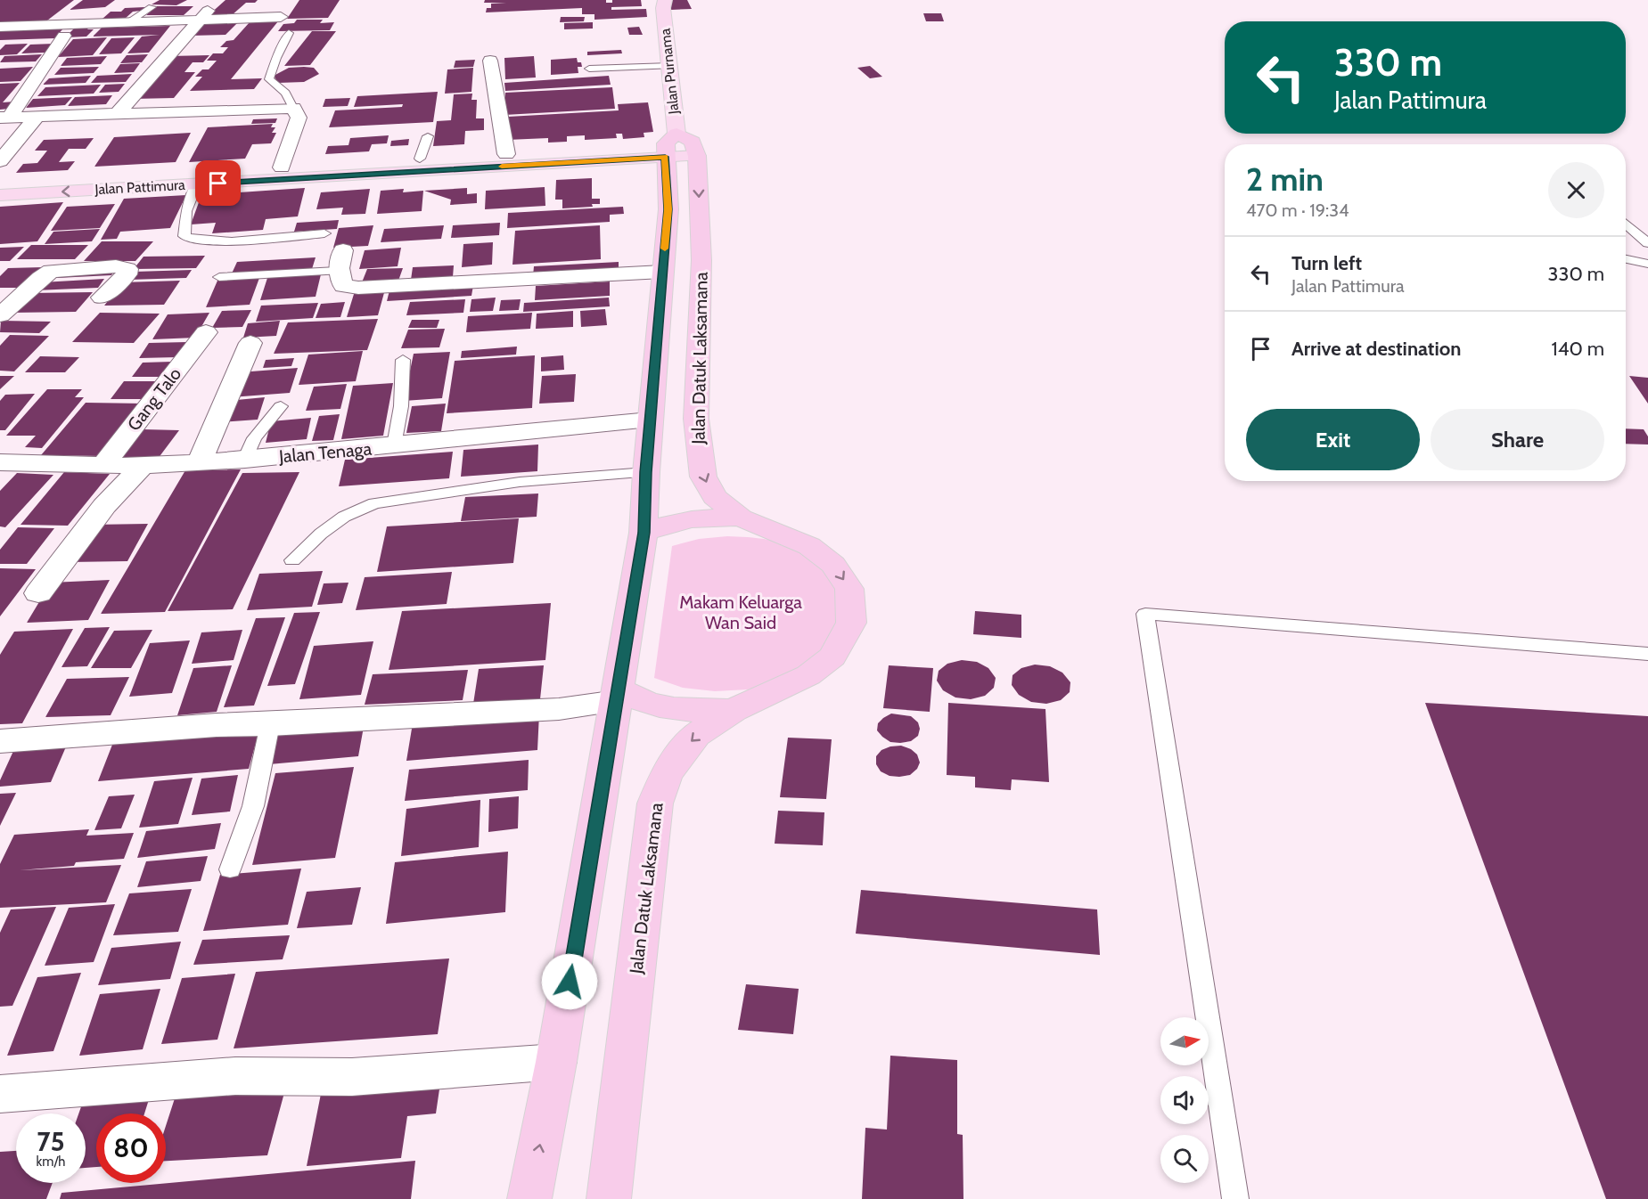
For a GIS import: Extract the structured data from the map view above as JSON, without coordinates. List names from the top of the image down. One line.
{"streets":{"highway":["Jalan Datuk Laksamana"],"main road":["Jalan Purnama","Jalan Pattimura"],"street":["Gang Talo","Jalan Tenaga"]},"crossings":[["Jalan Purnama","Jalan Pattimura"],["Jalan Purnama","Jalan Datuk Laksamana"],["Jalan Pattimura","Jalan Datuk Laksamana"],["Gang Talo","Jalan Tenaga"]],"parks":["Makam Keluarga Wan Said"],"north":"right","page":{"turn":["330 m","Jalan Pattimura"],"heading":["2 min","470 m · 19:34"],"list":[{"name":"Turn left","note":"Jalan Pattimura","value":"330 m"},{"name":"Arrive at destination","value":"140 m"}],"buttons":["Exit","Share"],"speed":"75 km/h","limit":"80"}}
